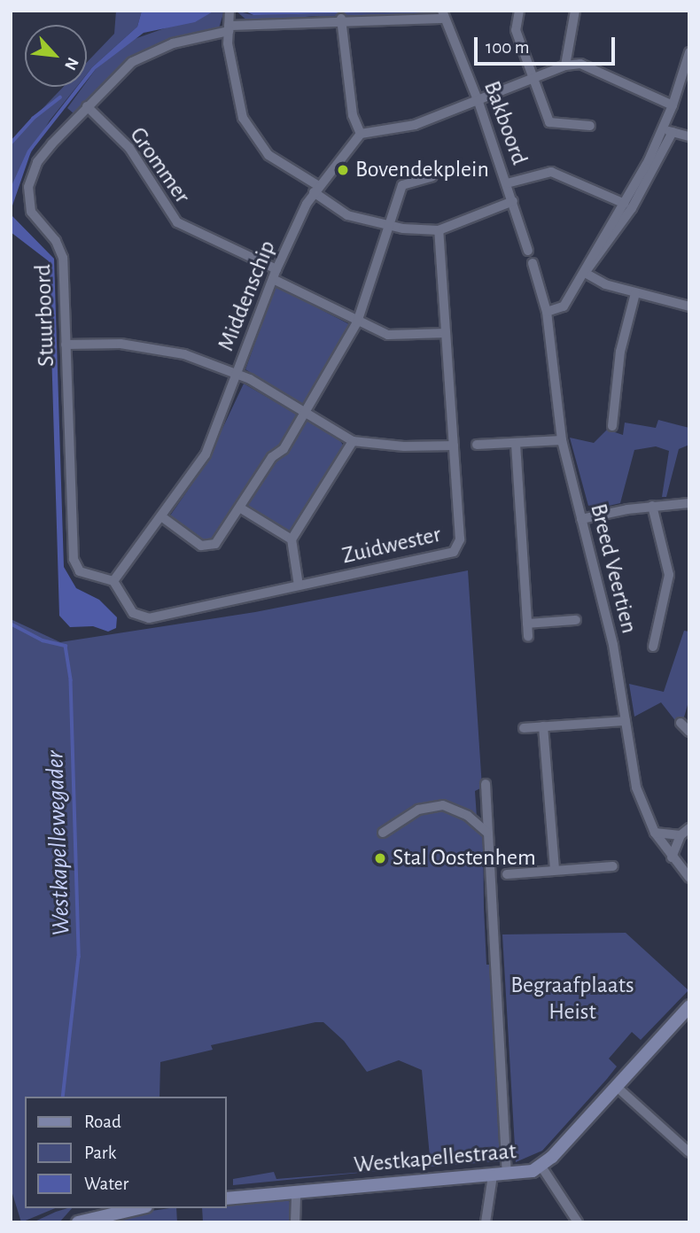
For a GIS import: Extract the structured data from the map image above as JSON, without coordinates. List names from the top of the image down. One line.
{"streets":{"street":["Bakboord","Grommer","Middenschip","Stuurboord","Zuidwester","Breed Veertien","Westkapellestraat"]},"crossings":[["Bakboord","Stuurboord"],["Grommer","Middenschip"],["Grommer","Stuurboord"],["Grommer","Zuidwester"],["Middenschip","Stuurboord"],["Middenschip","Zuidwester"],["Stuurboord","Zuidwester"]],"water":["Westkapellewegader"],"parks":["Begraafplaats Heist"],"places":["Bovendekplein","Stal Oostenhem"],"legend":["Road","Park","Water"],"scale_bar":"100 m","north":"bottom right"}
